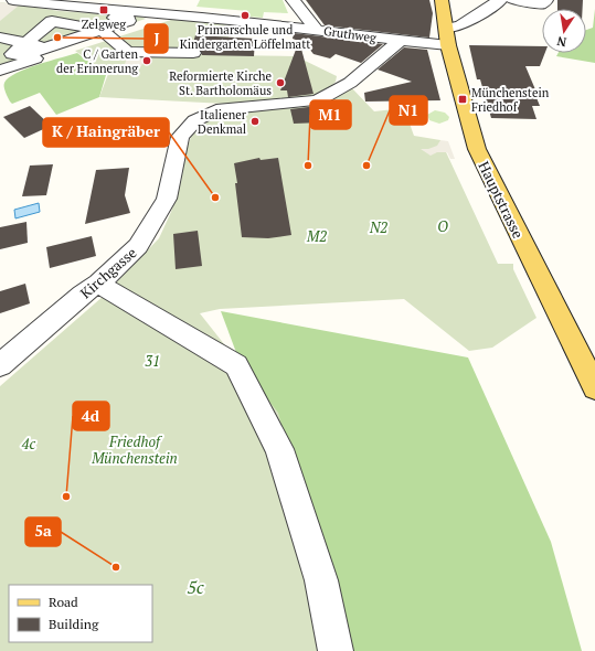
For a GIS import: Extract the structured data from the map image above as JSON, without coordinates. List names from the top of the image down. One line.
{"streets":{"main road":["Hauptstrasse"],"street":["Gruthweg","Kirchgasse"]},"crossings":[["Gruthweg","Hauptstrasse"],["Gruthweg","Kirchgasse"]],"parks":["O","N2","M2","31","Friedhof Münchenstein","4c","5c"],"places":{"transit":["Zelgweg","Münchenstein Friedhof"],"other":["Primarschule und Kindergarten Löffelmatt","J","C / Garten der Erinnerung","Reformierte Kirche St. Bartholomäus","Italiener Denkmal","M1","N1","K / Haingräber","4d","5a"]},"legend":["Road","Building"],"north":"bottom"}
